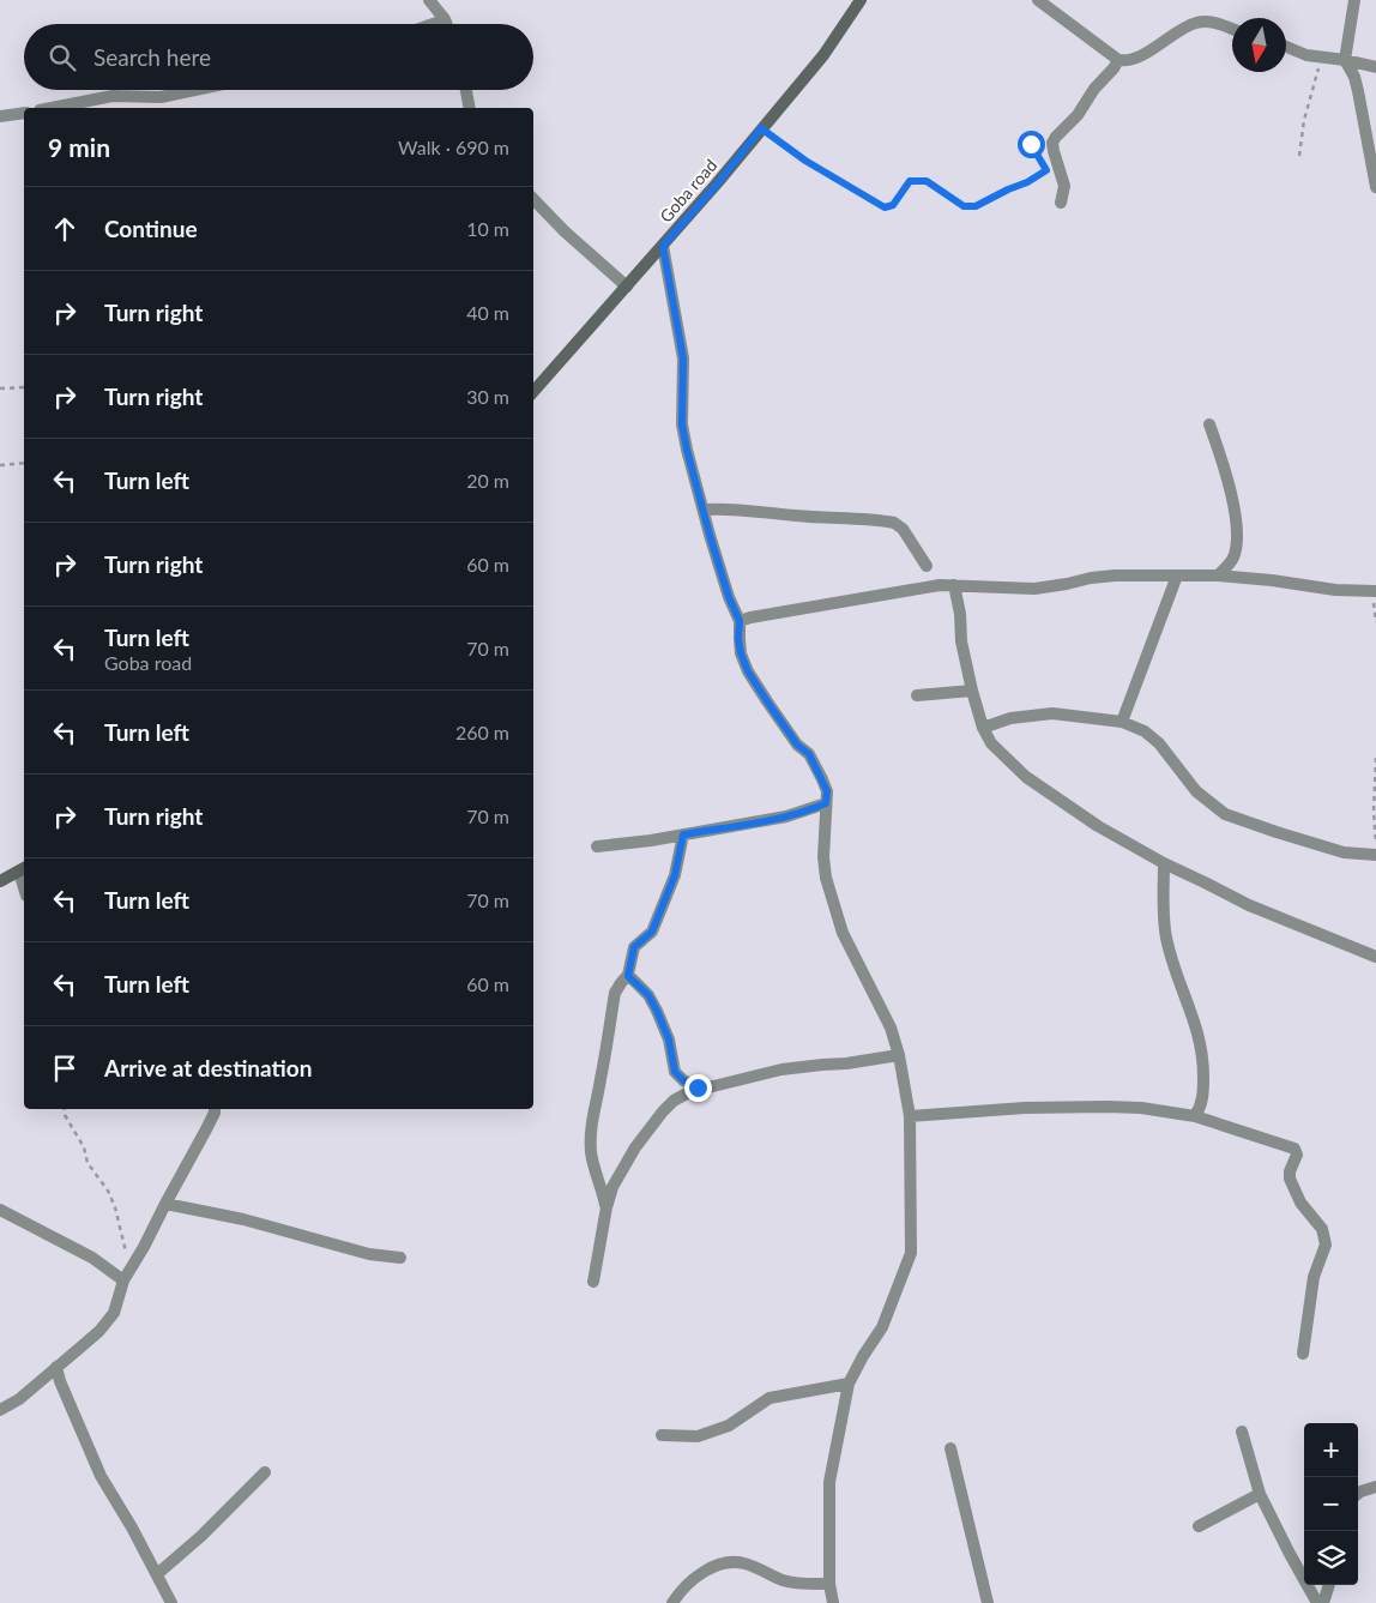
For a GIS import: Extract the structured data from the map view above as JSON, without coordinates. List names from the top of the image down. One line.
{"streets":{"main road":["Goba road"]},"north":"bottom","page":{"search":"Search here","heading":["9 min","Walk · 690 m"],"list":[["Continue","10 m"],["Turn right","40 m"],["Turn right","30 m"],["Turn left","20 m"],["Turn right","60 m"],["Turn left","Goba road","70 m"],["Turn left","260 m"],["Turn right","70 m"],["Turn left","70 m"],["Turn left","60 m"],"Arrive at destination"],"map_buttons":["+","−"]}}
